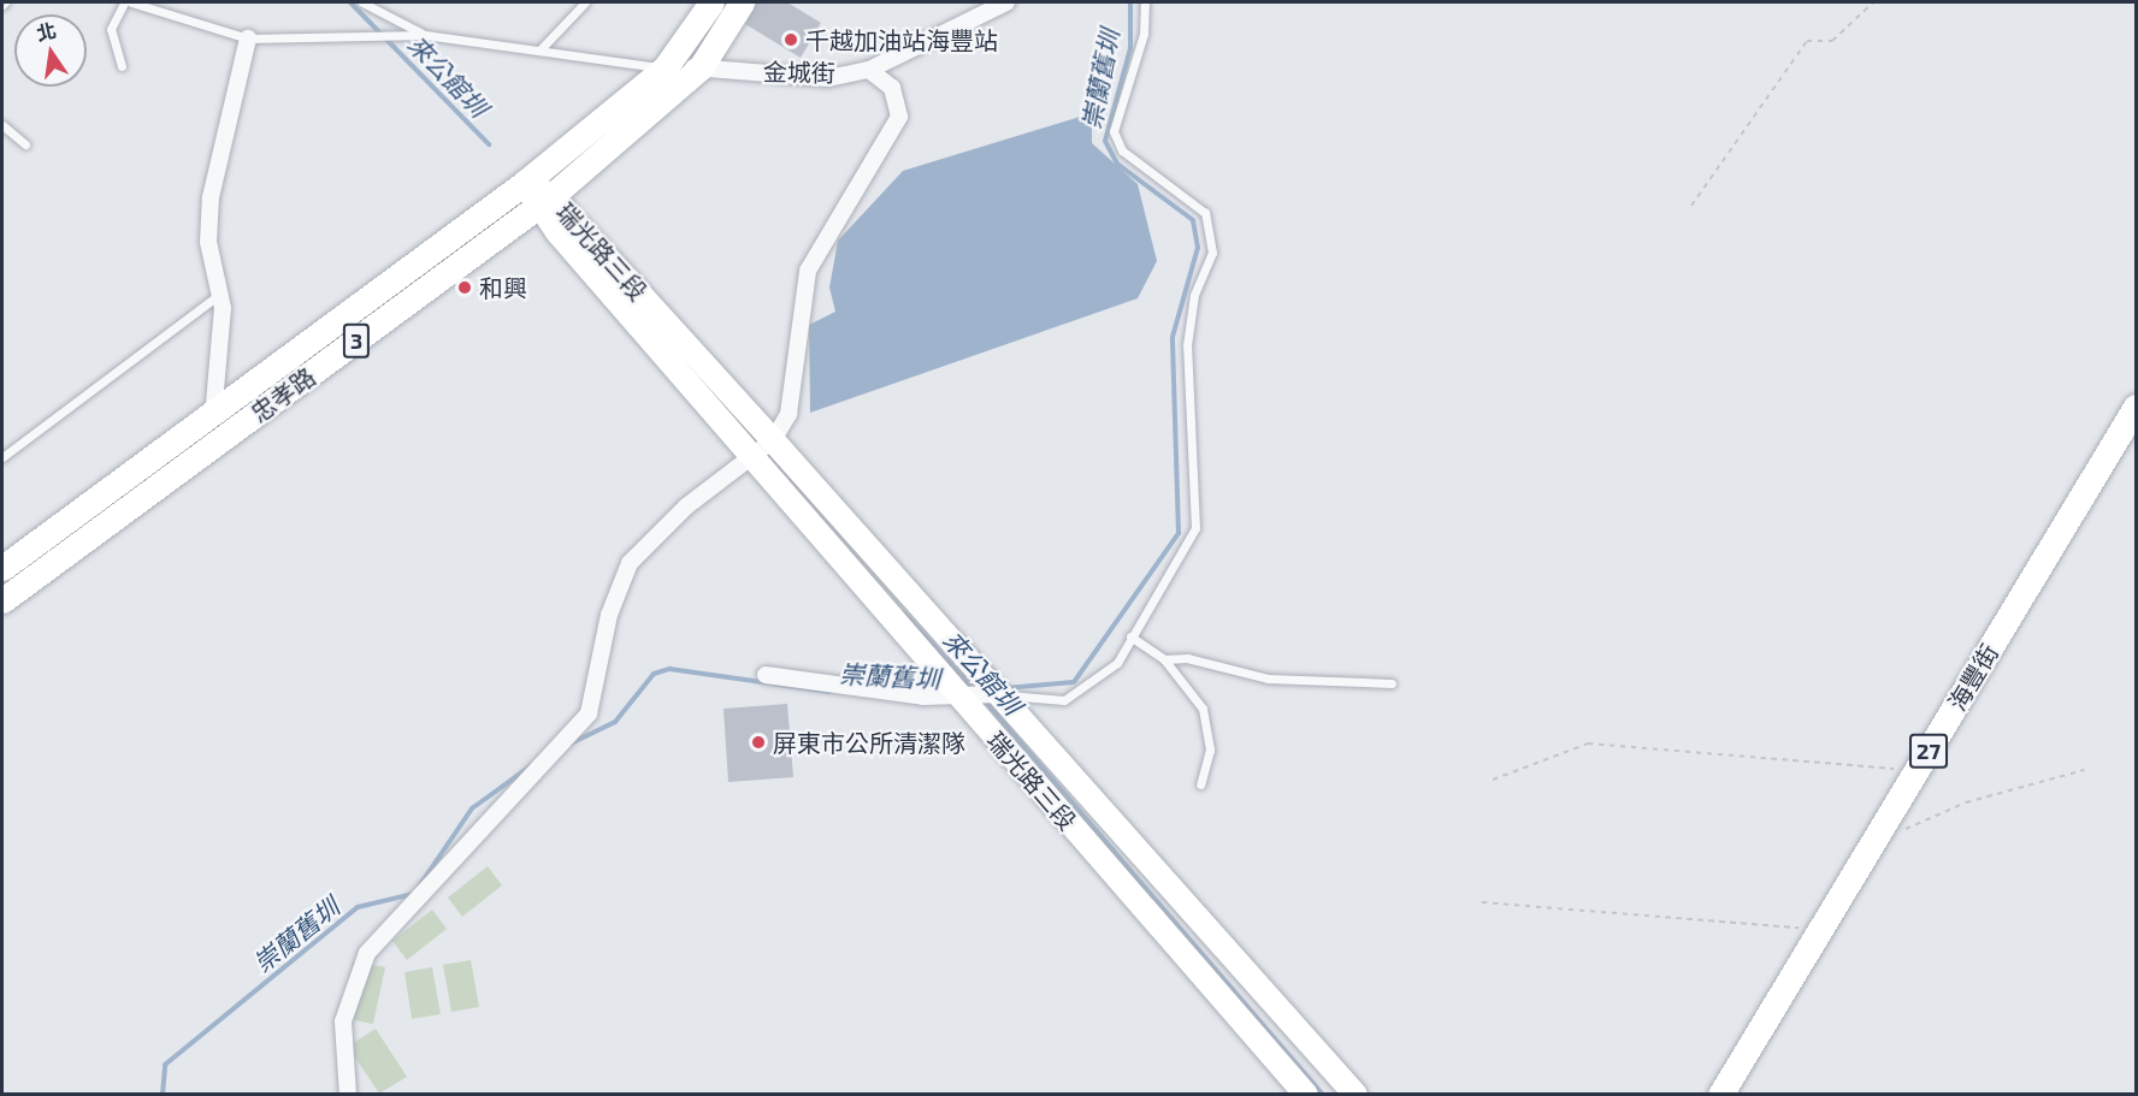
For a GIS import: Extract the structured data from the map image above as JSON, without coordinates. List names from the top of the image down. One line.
{"streets":{"main road":["3","忠孝路","海豐街","27"],"street":["金城街","瑞光路三段"]},"crossings":[["金城街","忠孝路"],["瑞光路三段","忠孝路"]],"water":["來公館圳","崇蘭舊圳"],"places":["千越加油站海豐站","和興","屏東市公所清潔隊"],"north":"top"}
